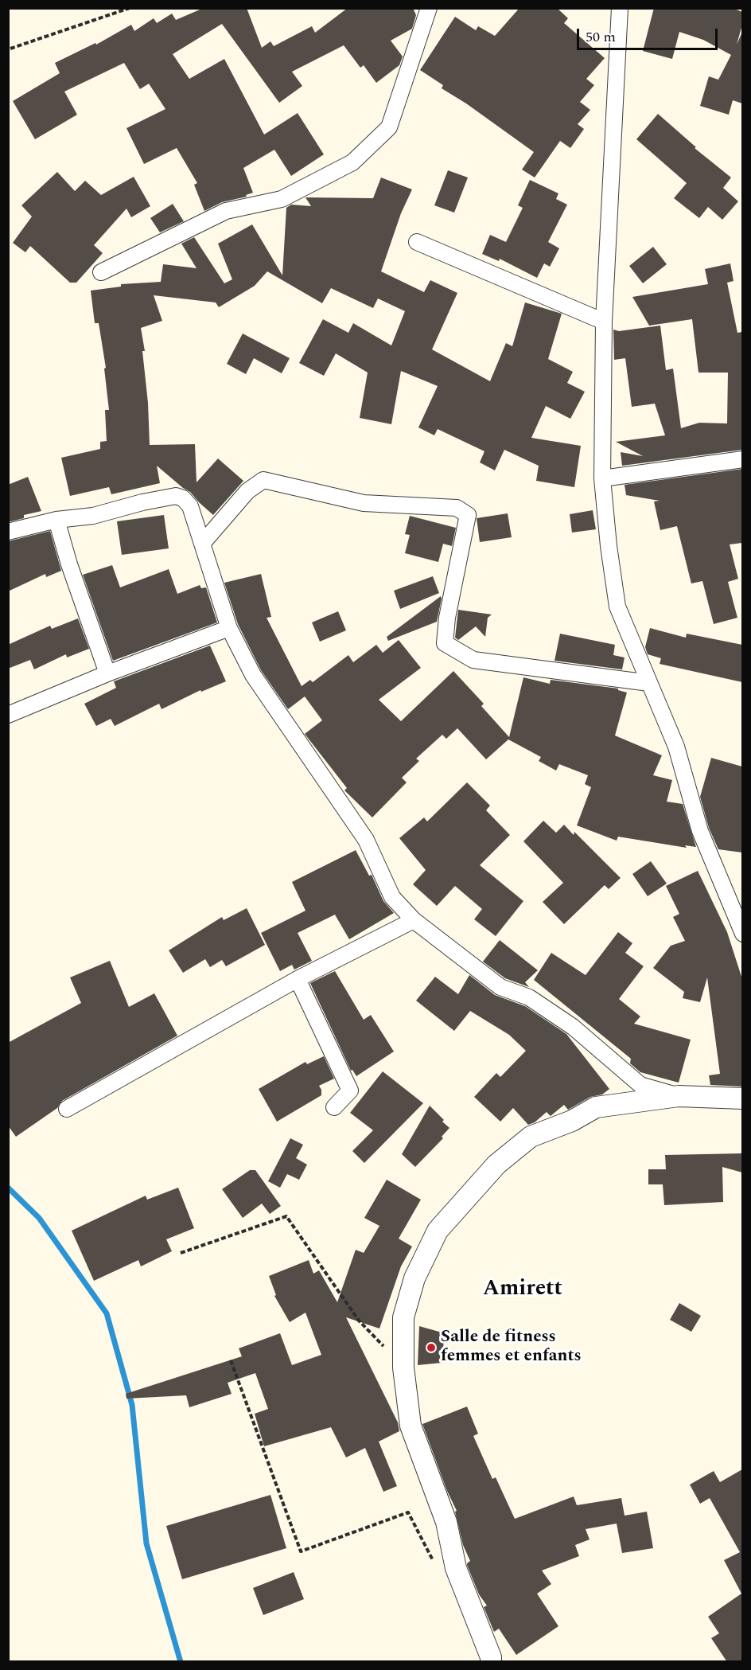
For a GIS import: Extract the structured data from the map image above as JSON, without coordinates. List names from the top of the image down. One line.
{"districts":["Amirett"],"places":["Salle de fitness femmes et enfants"],"scale_bar":"50 m"}
